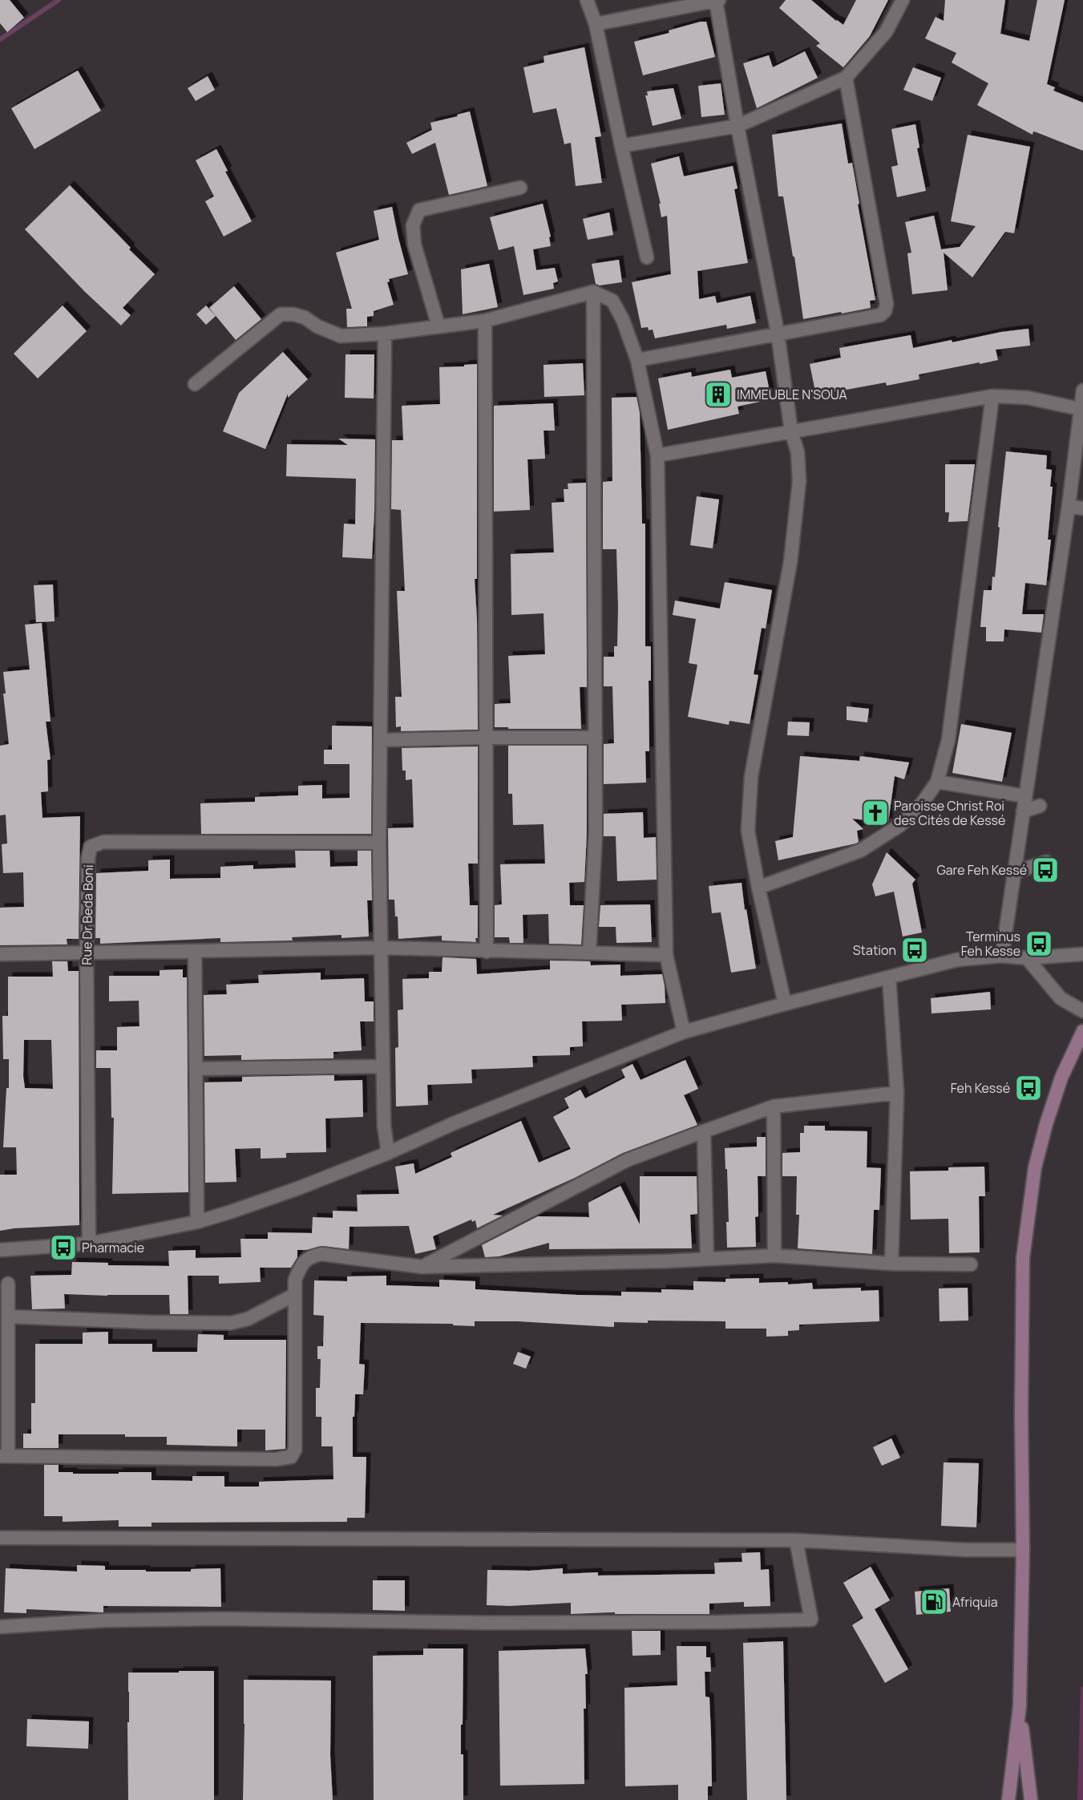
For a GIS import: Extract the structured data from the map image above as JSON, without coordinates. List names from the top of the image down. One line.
{"streets":{"street":["Rue Dr Beda Boni"]},"places":{"building":["IMMEUBLE N'SOUA"],"church":["Paroisse Christ Roi des Cités de Kessé"],"bus stop":["Gare Feh Kessé","Terminus Feh Kesse","Station","Feh Kessé","Pharmacie"],"fuel station":["Afriquia"]}}
